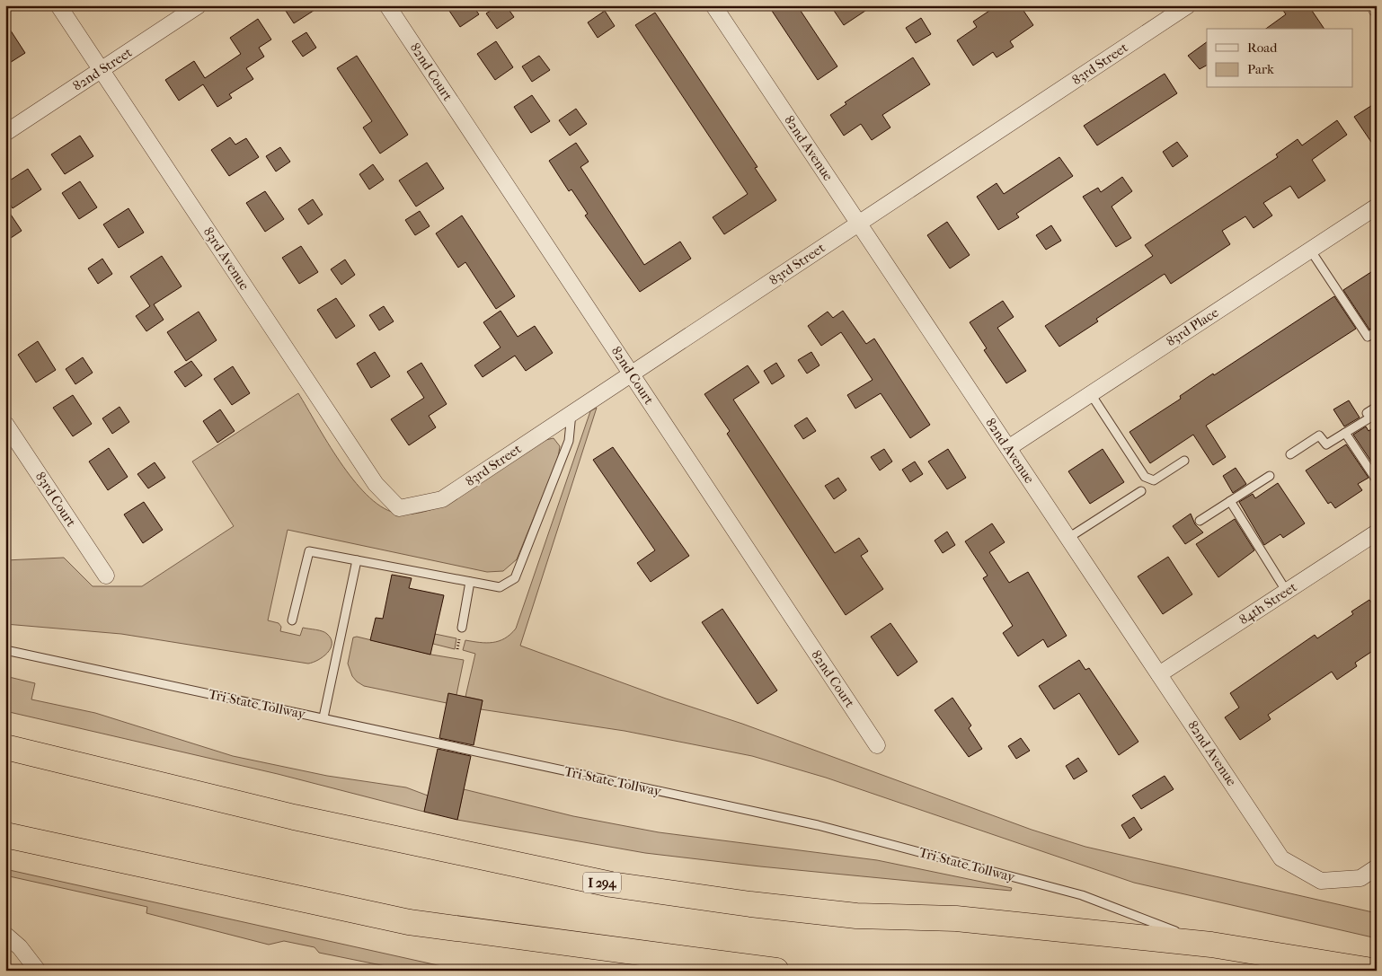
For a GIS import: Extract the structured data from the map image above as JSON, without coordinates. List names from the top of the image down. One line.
{"streets":{"highway":["Tri-State Tollway","I 294"],"street":["83rd Street","82nd Street","82nd Court","82nd Avenue","83rd Avenue","83rd Place","83rd Court","84th Street"]},"crossings":[["83rd Street","82nd Court"],["83rd Street","82nd Avenue"],["83rd Street","83rd Avenue"],["82nd Street","83rd Avenue"],["82nd Avenue","83rd Place"],["82nd Avenue","84th Street"]],"legend":["Road","Park"]}
